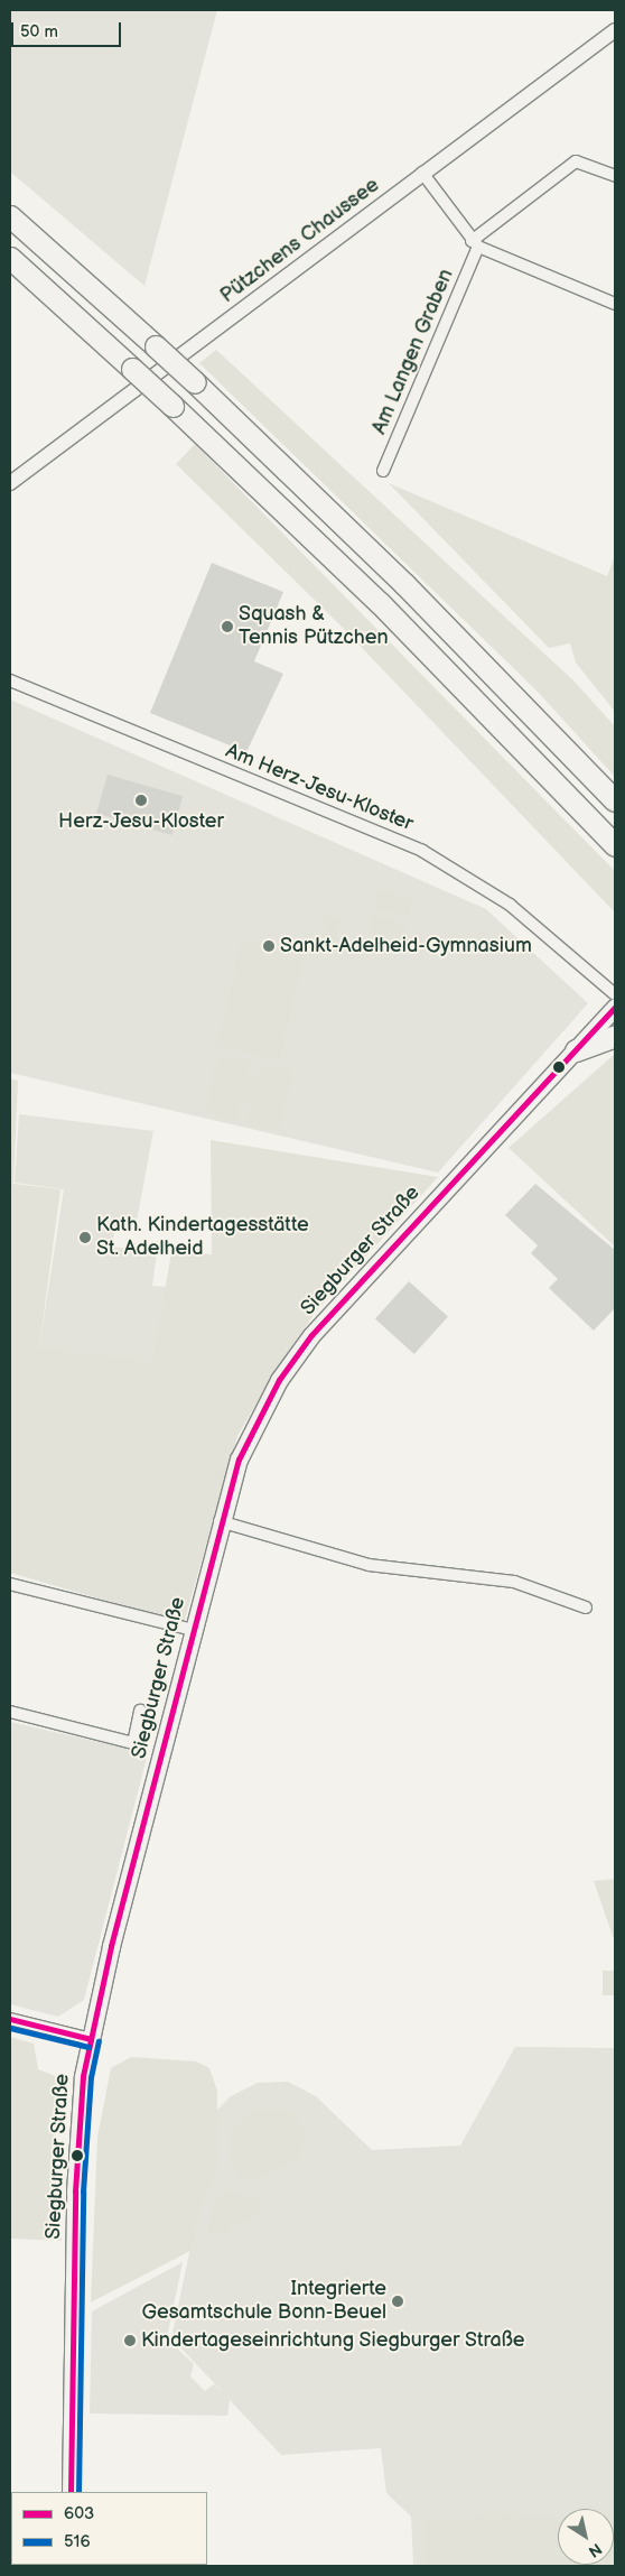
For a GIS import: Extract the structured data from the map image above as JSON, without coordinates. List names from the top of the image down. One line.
{"streets":{"main road":["Siegburger Straße"],"street":["Pützchens Chaussee","Am Langen Graben","Am Herz-Jesu-Kloster"]},"places":["Squash & Tennis Pützchen","Herz-Jesu-Kloster","Sankt-Adelheid-Gymnasium","Kath. Kindertagesstätte St. Adelheid","Integrierte Gesamtschule Bonn-Beuel","Kindertageseinrichtung Siegburger Straße"],"lines":["transit line 603","transit line 516"],"legend":["603","516"],"scale_bar":"50 m","north":"bottom right"}
